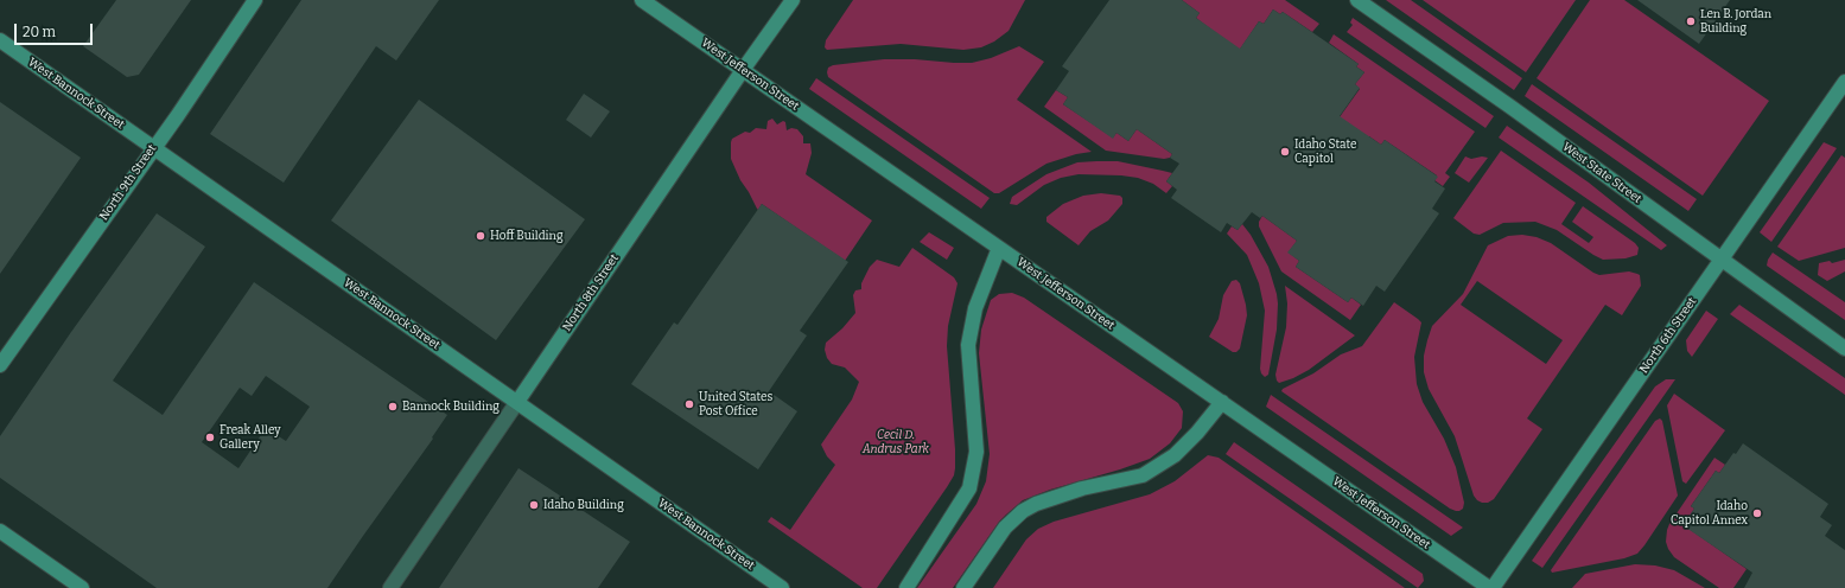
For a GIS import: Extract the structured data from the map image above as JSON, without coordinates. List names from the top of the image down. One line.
{"streets":{"street":["West Jefferson Street","West Bannock Street","West State Street","North 9th Street","North 8th Street","North 6th Street"]},"crossings":[["West Jefferson Street","North 8th Street"],["West Jefferson Street","North 6th Street"],["West Bannock Street","North 9th Street"],["West Bannock Street","North 8th Street"],["West State Street","North 6th Street"]],"parks":["Cecil D. Andrus Park"],"places":["Len B. Jordan Building","Idaho State Capitol","Hoff Building","United States Post Office","Bannock Building","Freak Alley Gallery","Idaho Building","Idaho Capitol Annex"],"scale_bar":"20 m"}
